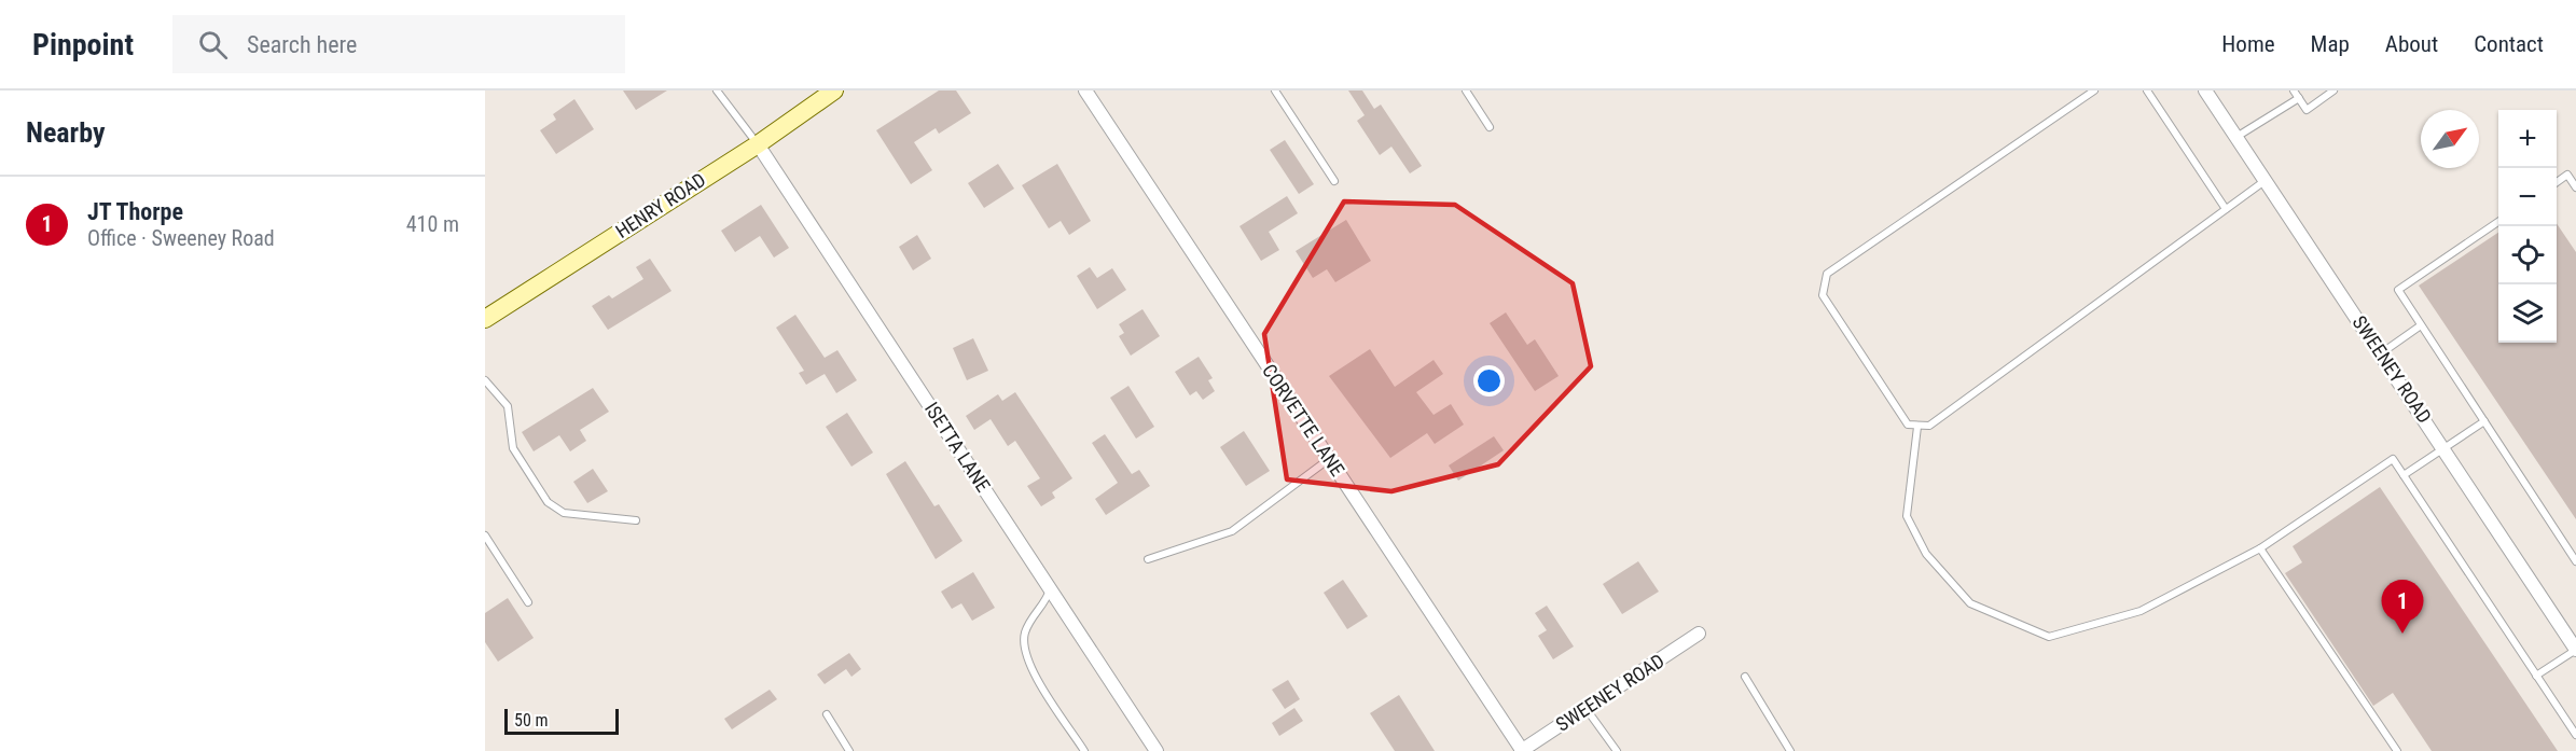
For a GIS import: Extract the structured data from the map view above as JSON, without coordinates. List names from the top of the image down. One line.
{"streets":{"street":["HENRY ROAD","SWEENEY ROAD","CORVETTE LANE","ISETTA LANE"]},"crossings":[["HENRY ROAD","ISETTA LANE"],["SWEENEY ROAD","CORVETTE LANE"]],"scale_bar":"50 m","north":"top right","page":{"header":"Pinpoint","search":"Search here","nav":["Home","Map","About","Contact"],"heading":"Nearby","map_buttons":["+","−"],"list":[{"mark":"1","name":"JT Thorpe","note":"Office · Sweeney Road","value":"410 m"}],"pins":"1","scale":"50 m"}}
